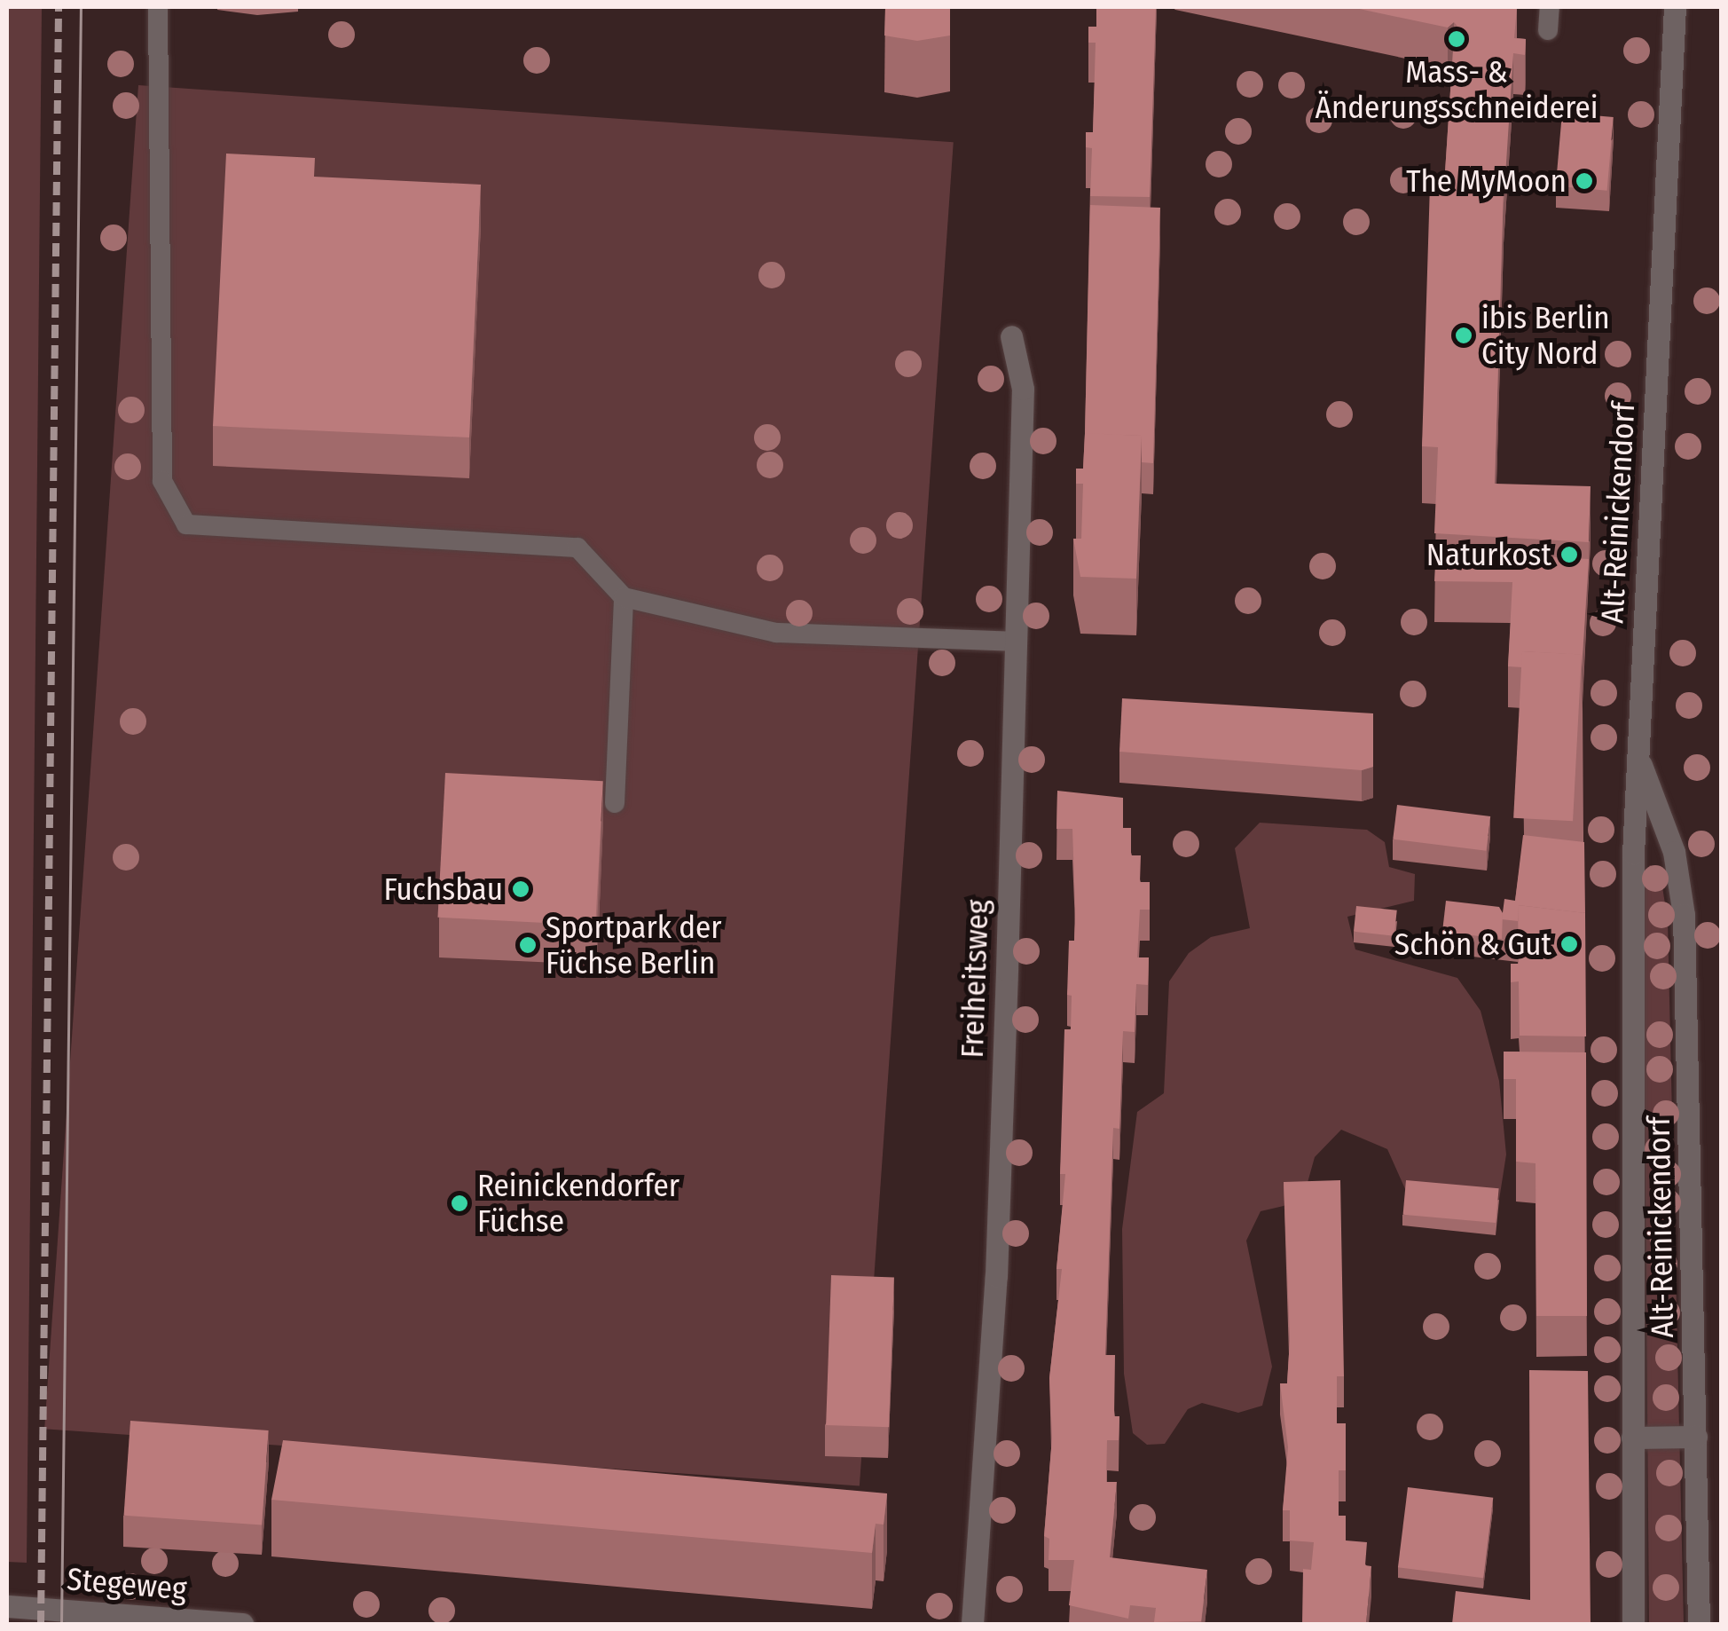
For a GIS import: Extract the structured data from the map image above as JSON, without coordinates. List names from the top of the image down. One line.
{"streets":{"street":["Alt-Reinickendorf","Freiheitsweg","Stegeweg"]},"places":["Mass- & Änderungsschneiderei","The MyMoon","ibis Berlin City Nord","Naturkost","Fuchsbau","Schön & Gut","Sportpark der Füchse Berlin","Reinickendorfer Füchse"]}
